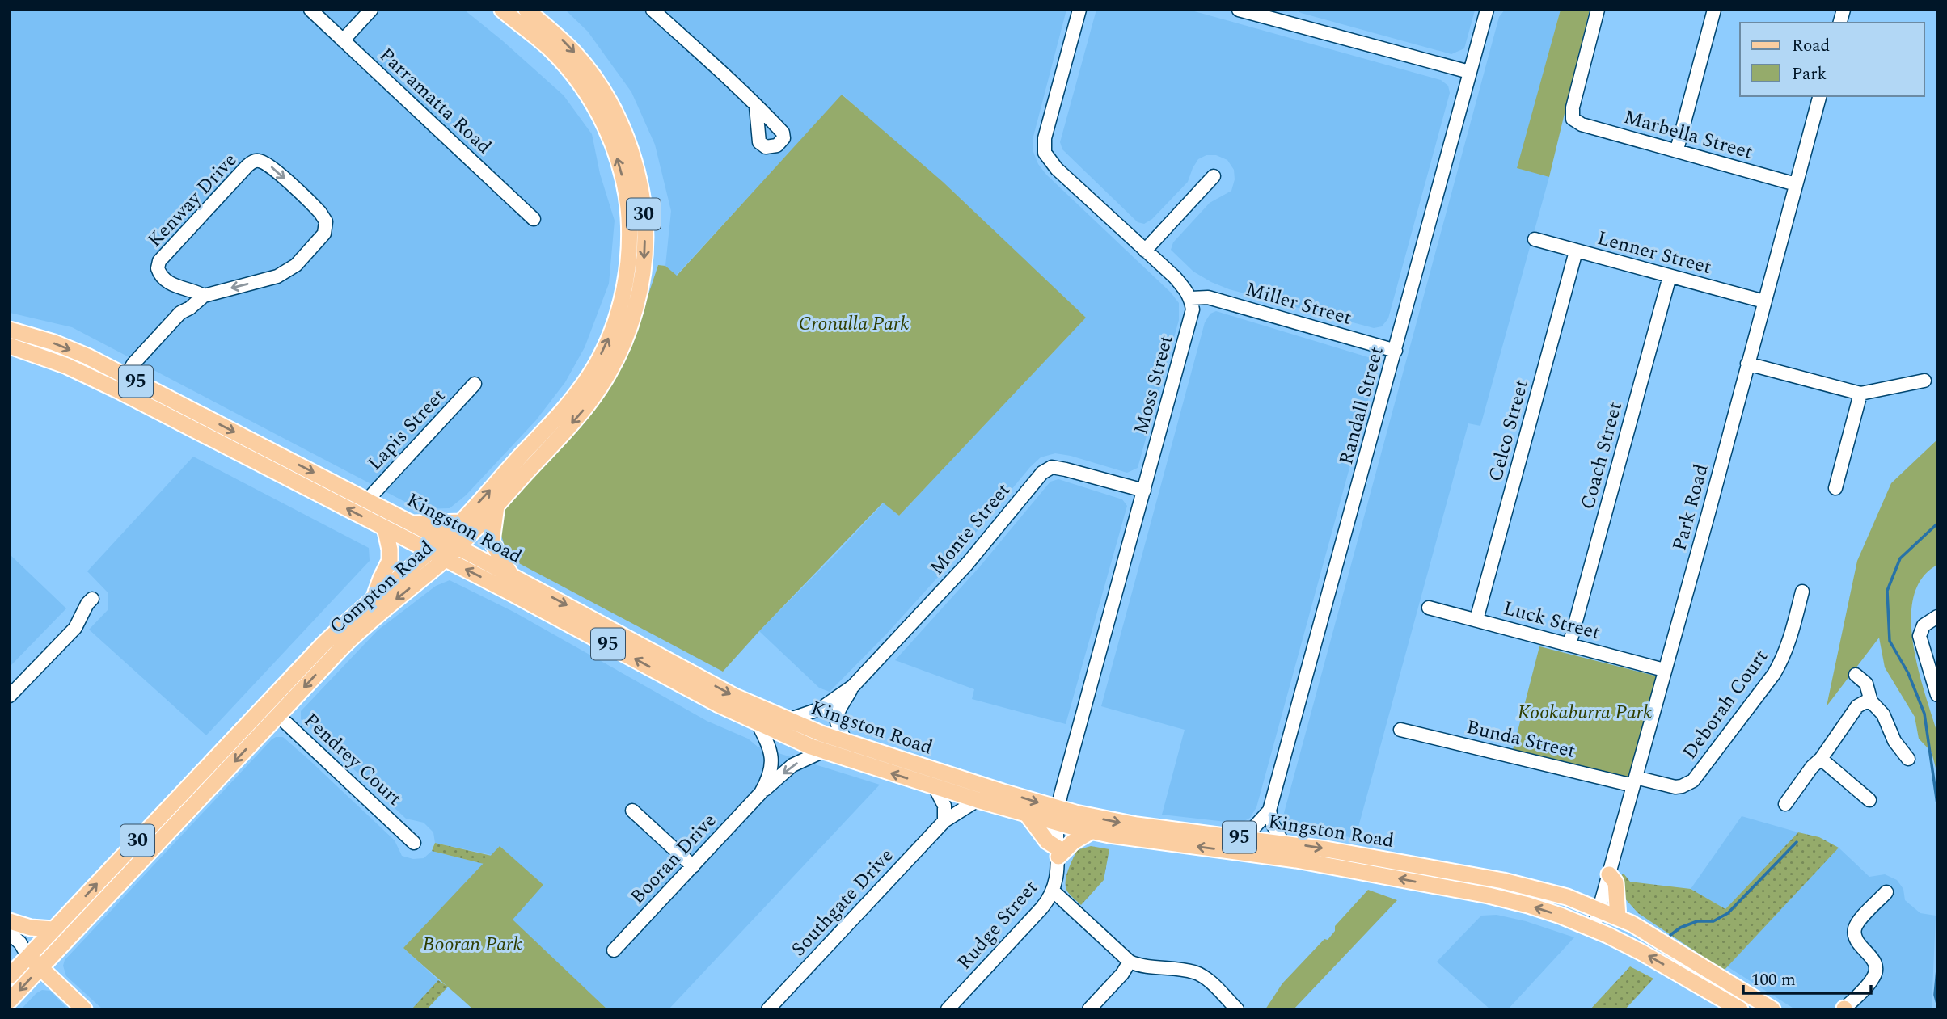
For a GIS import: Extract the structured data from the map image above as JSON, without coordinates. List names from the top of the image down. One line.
{"streets":{"main road":["30","95","Kingston Road","Compton Road"],"street":["Parramatta Road","Marbella Street","Kenway Drive","Lenner Street","Miller Street","Moss Street","Randall Street","Lapis Street","Celco Street","Coach Street","Park Road","Monte Street","Luck Street","Deborah Court","Bunda Street","Pendrey Court","Booran Drive","Southgate Drive","Rudge Street"]},"crossings":[["Marbella Street","Park Road"],["Kenway Drive","Kingston Road"],["Lenner Street","Celco Street"],["Lenner Street","Coach Street"],["Lenner Street","Park Road"],["Miller Street","Moss Street"],["Miller Street","Randall Street"],["Moss Street","Kingston Road"],["Moss Street","Monte Street"],["Moss Street","Rudge Street"],["Randall Street","Kingston Road"],["Lapis Street","Kingston Road"],["Celco Street","Luck Street"],["Coach Street","Luck Street"],["Park Road","Kingston Road"],["Park Road","Luck Street"],["Park Road","Deborah Court"],["Park Road","Bunda Street"],["Kingston Road","Monte Street"],["Kingston Road","Compton Road"],["Kingston Road","Booran Drive"],["Kingston Road","Southgate Drive"],["Kingston Road","Rudge Street"],["Compton Road","Pendrey Court"],["Deborah Court","Bunda Street"]],"parks":["Cronulla Park","Kookaburra Park","Booran Park"],"legend":["Road","Park"],"scale_bar":"100 m"}
